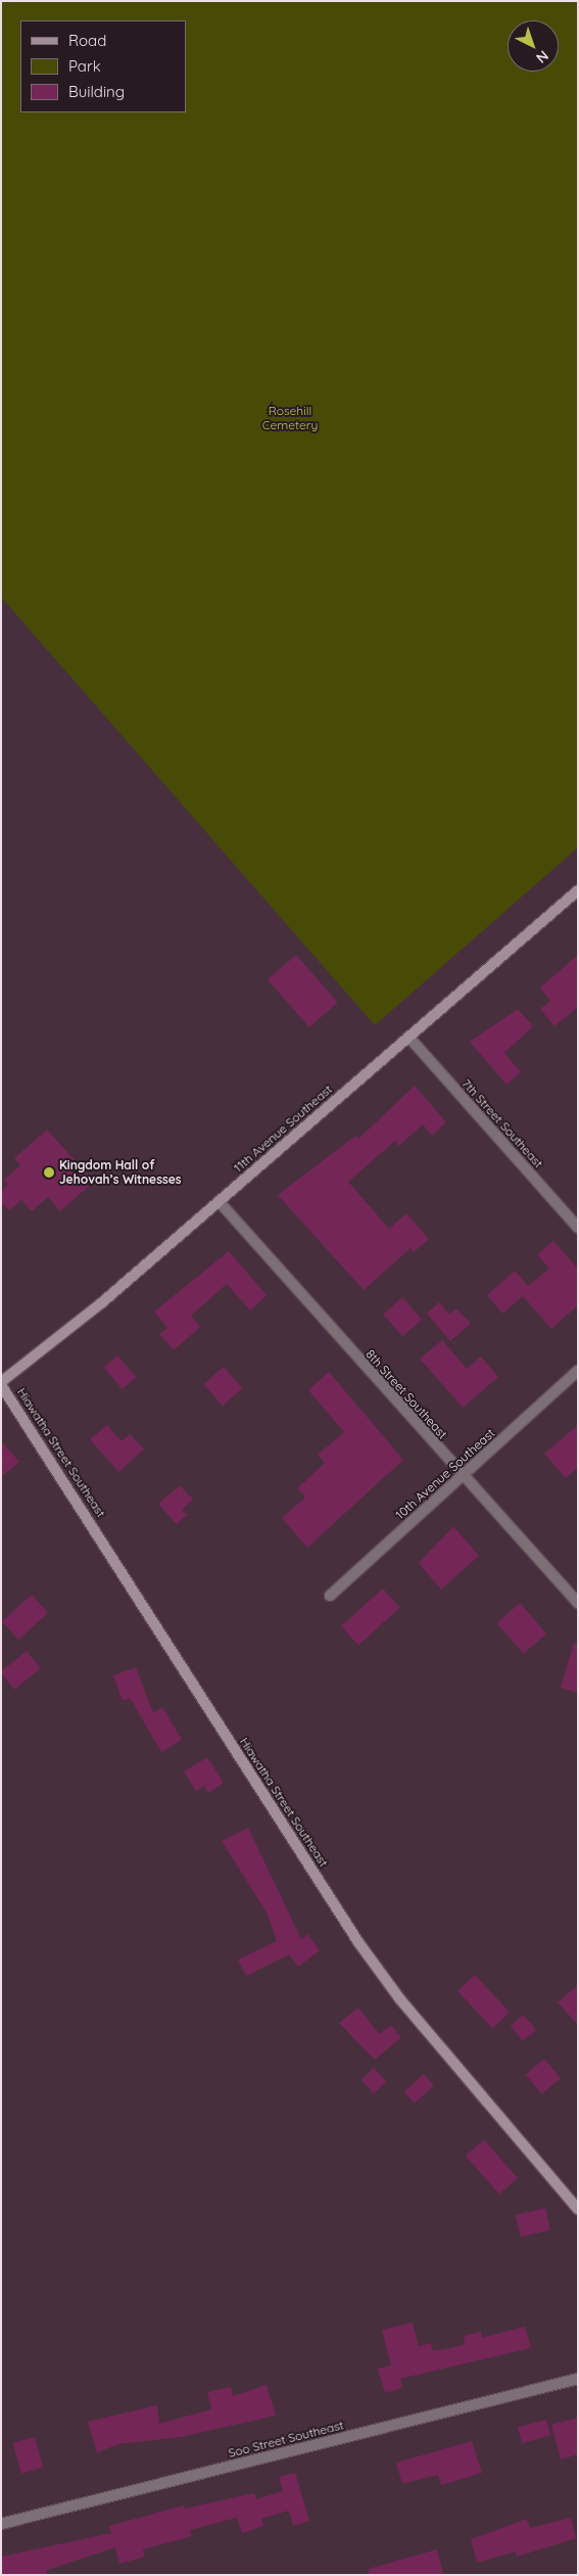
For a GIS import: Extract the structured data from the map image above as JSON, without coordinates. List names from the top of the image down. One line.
{"streets":{"street":["7th Street Southeast","11th Avenue Southeast","8th Street Southeast","Hiawatha Street Southeast","10th Avenue Southeast","Soo Street Southeast"]},"crossings":[["7th Street Southeast","11th Avenue Southeast"],["11th Avenue Southeast","8th Street Southeast"],["11th Avenue Southeast","Hiawatha Street Southeast"],["8th Street Southeast","10th Avenue Southeast"]],"parks":["Rosehill Cemetery"],"places":["Kingdom Hall of Jehovah’s Witnesses"],"legend":["Road","Park","Building"],"north":"bottom right"}
